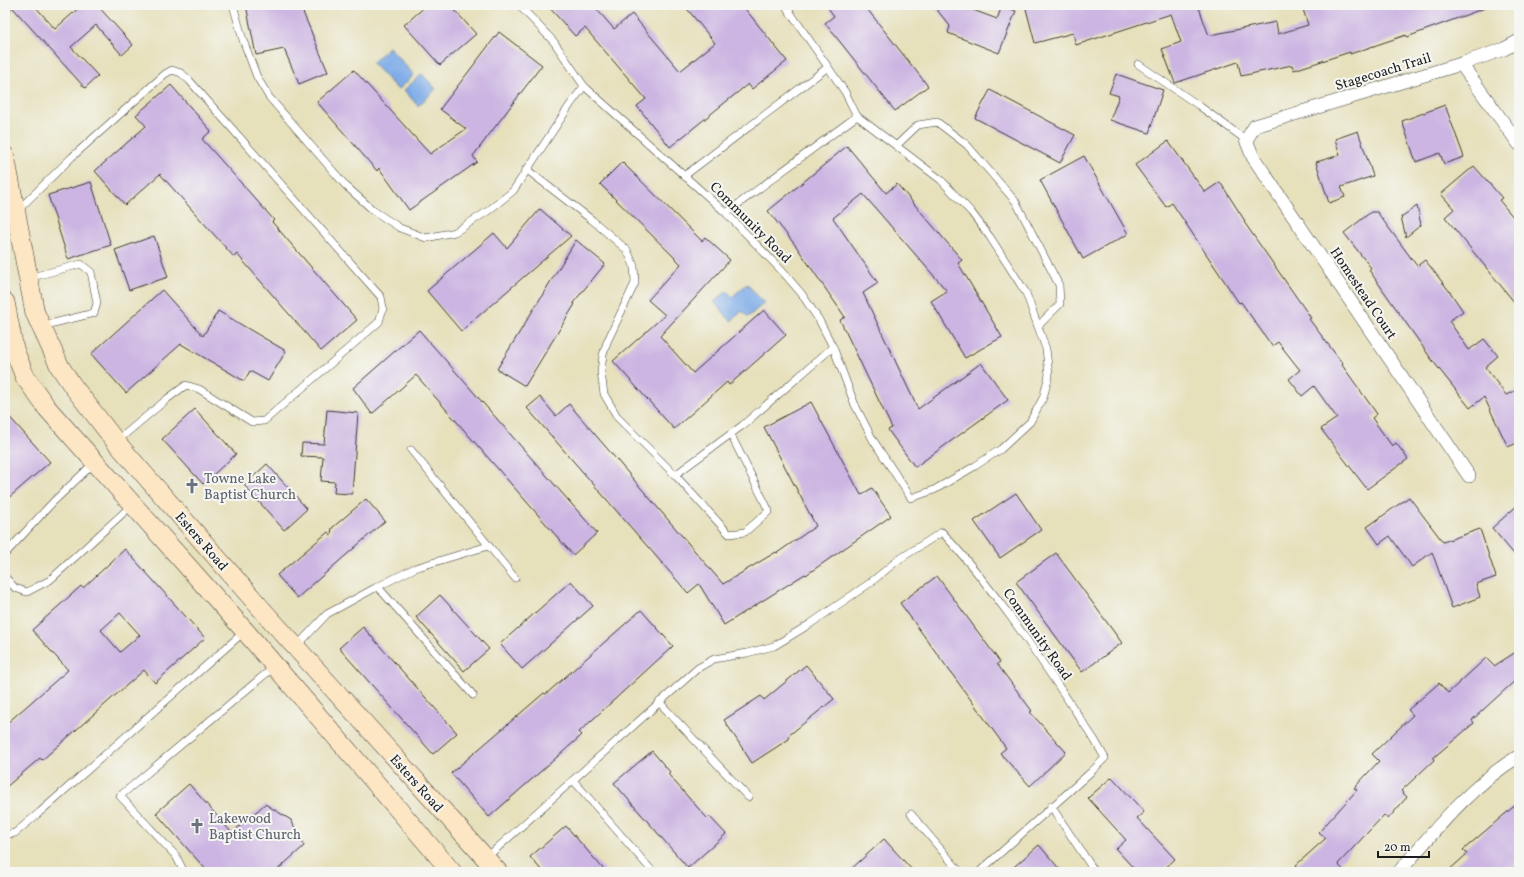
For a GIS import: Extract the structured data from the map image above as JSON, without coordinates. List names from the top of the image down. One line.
{"streets":{"main road":["Esters Road"],"street":["Stagecoach Trail","Homestead Court"],"lane":["Community Road"]},"crossings":[["Stagecoach Trail","Homestead Court"]],"places":{"church":["Towne Lake Baptist Church","Lakewood Baptist Church"]},"scale_bar":"20 m"}
